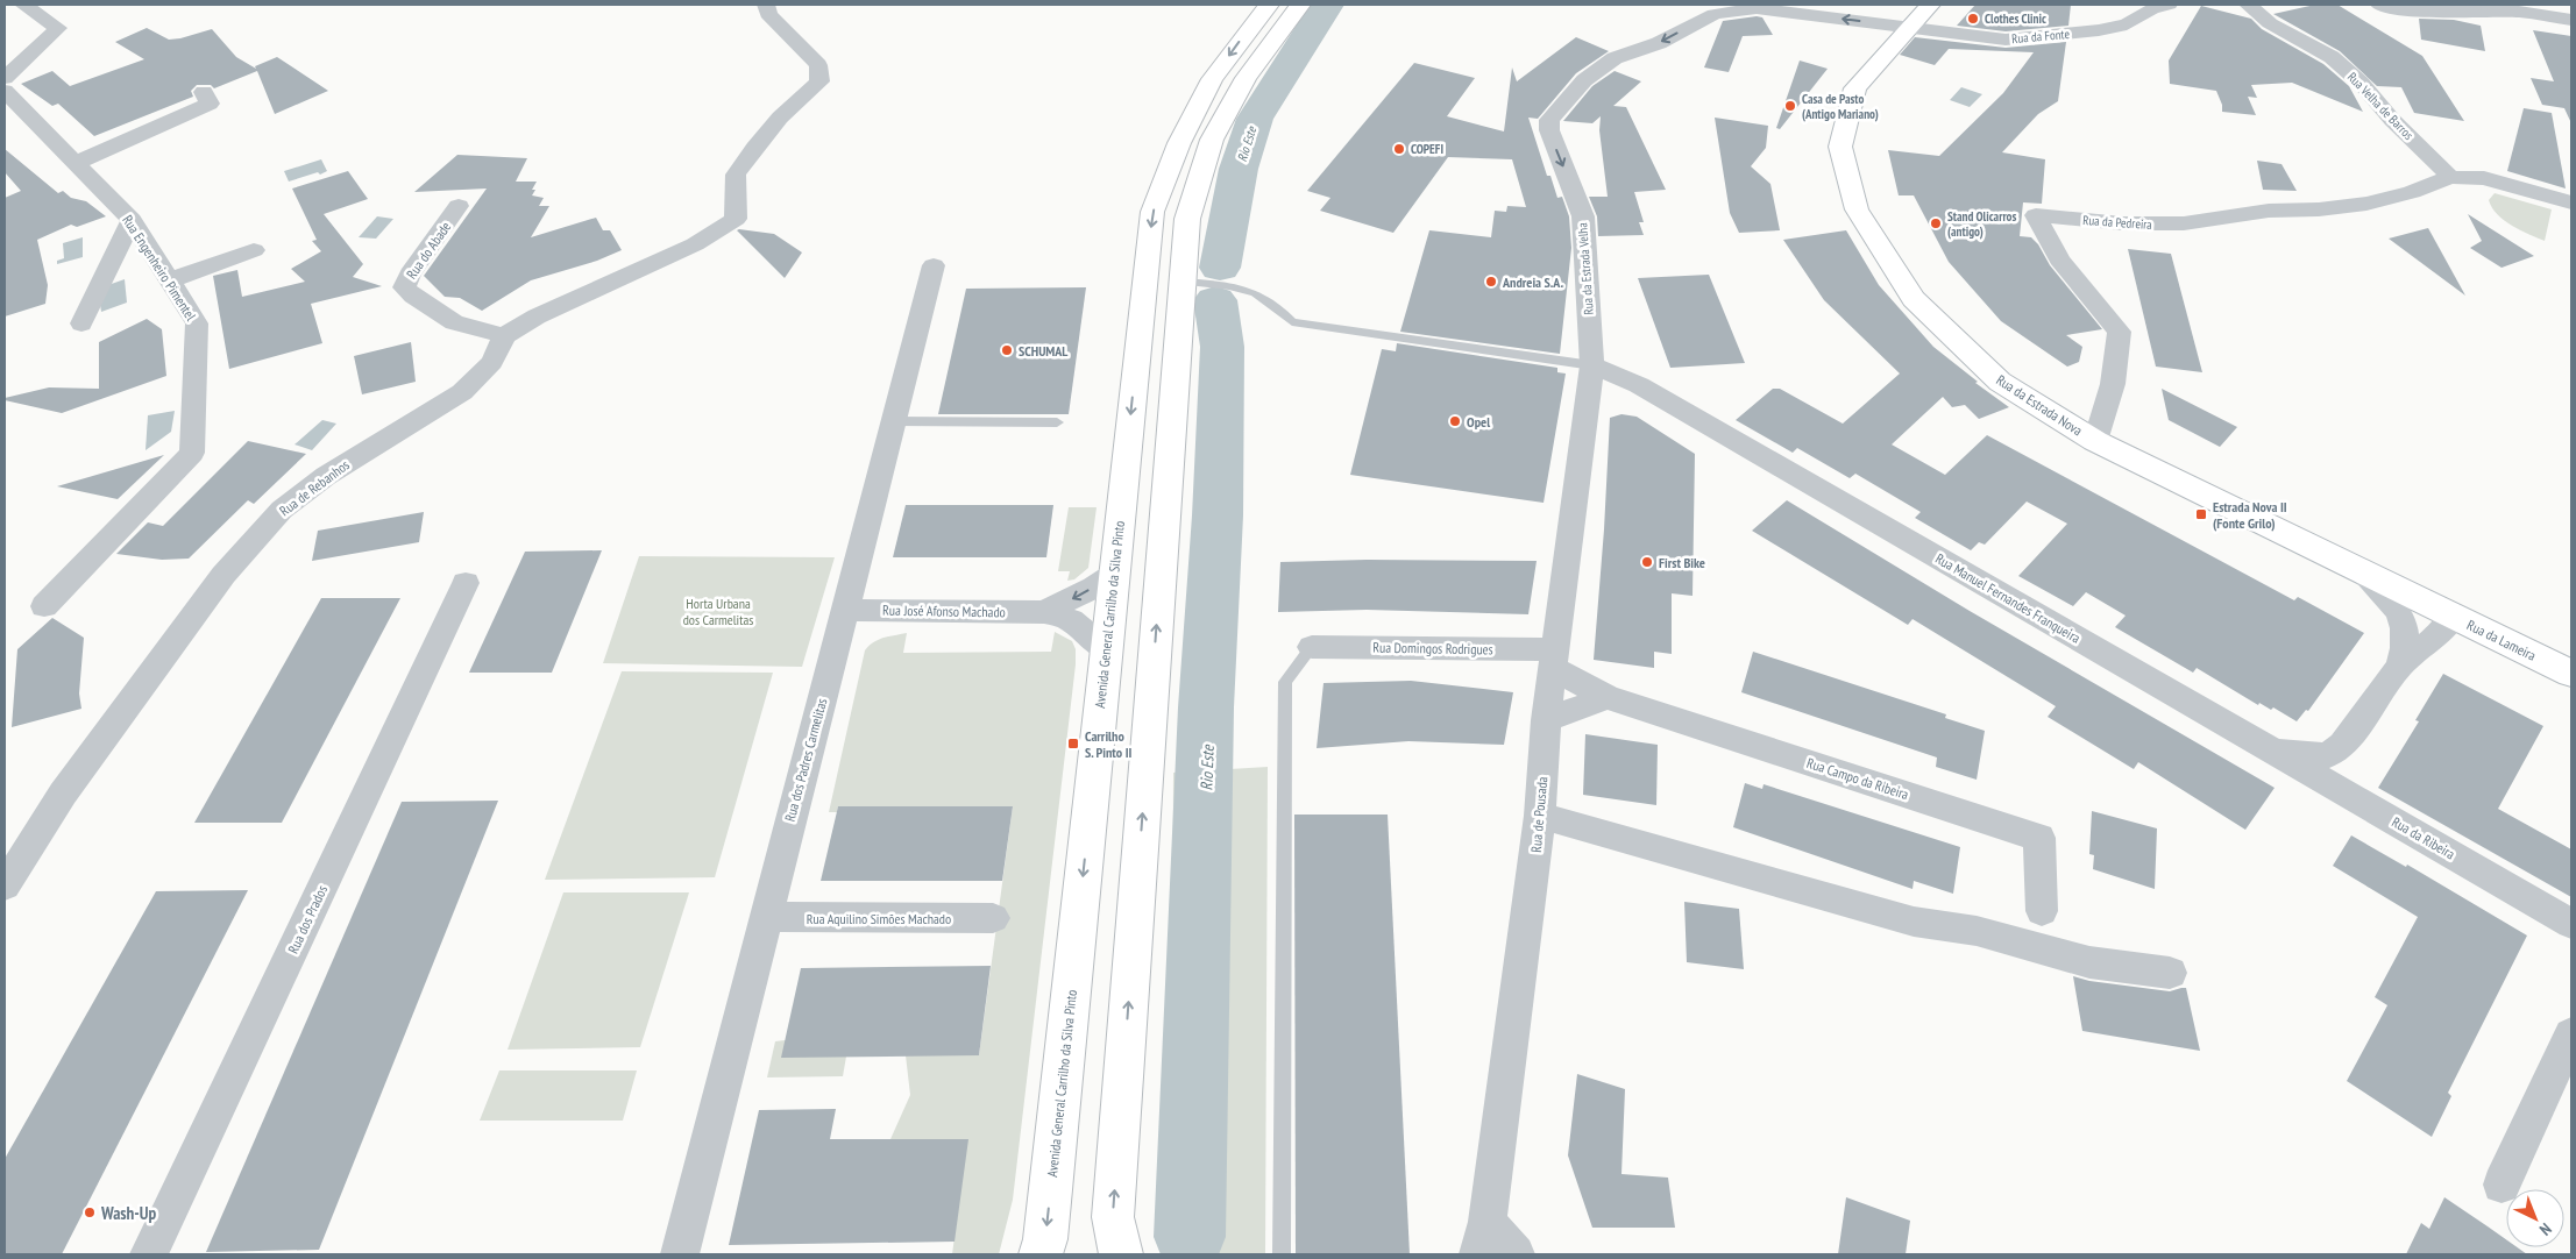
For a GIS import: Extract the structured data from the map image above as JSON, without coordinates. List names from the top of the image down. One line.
{"streets":{"main road":["Rua da Estrada Nova","Avenida General Carrilho da Silva Pinto","Rua da Lameira"],"street":["Rua da Fonte","Rua Velha de Barros","Rua da Pedreira","Rua do Abade","Rua Engenheiro Pimentel","Rua da Estrada Velha","Rua de Rebanhos","Rua Manuel Fernandes Franqueira","Rua José Afonso Machado","Rua Domingos Rodrigues","Rua dos Padres Carmelitas","Rua Campo da Ribeira","Rua de Pousada","Rua da Ribeira","Rua Aquilino Simões Machado","Rua dos Prados"]},"crossings":[["Rua da Fonte","Rua da Estrada Velha"],["Rua da Fonte","Rua da Estrada Nova"],["Rua Velha de Barros","Rua da Pedreira"],["Rua da Pedreira","Rua da Estrada Nova"],["Rua do Abade","Rua de Rebanhos"],["Rua da Estrada Velha","Rua da Estrada Nova"],["Rua da Estrada Velha","Rua Manuel Fernandes Franqueira"],["Rua da Estrada Velha","Rua de Pousada"],["Rua da Estrada Nova","Rua Manuel Fernandes Franqueira"],["Rua da Estrada Nova","Rua da Lameira"],["Rua Manuel Fernandes Franqueira","Rua da Lameira"],["Rua Manuel Fernandes Franqueira","Rua de Pousada"],["Rua Manuel Fernandes Franqueira","Rua da Ribeira"],["Rua José Afonso Machado","Avenida General Carrilho da Silva Pinto"],["Rua José Afonso Machado","Rua dos Padres Carmelitas"],["Rua Domingos Rodrigues","Rua Campo da Ribeira"],["Rua Domingos Rodrigues","Rua de Pousada"],["Rua dos Padres Carmelitas","Rua Aquilino Simões Machado"],["Rua Campo da Ribeira","Rua de Pousada"]],"water":["Rio Este"],"parks":["Horta Urbana dos Carmelitas"],"places":{"other":["Clothes Clinic","Casa de Pasto (Antigo Mariano)","COPEFI","Stand Olicarros (antigo)","Andreia S.A.","SCHUMAL","Opel","First Bike","Wash-Up"],"transit":["Estrada Nova II (Fonte Grilo)","Carrilho S. Pinto II"]},"north":"bottom right"}
